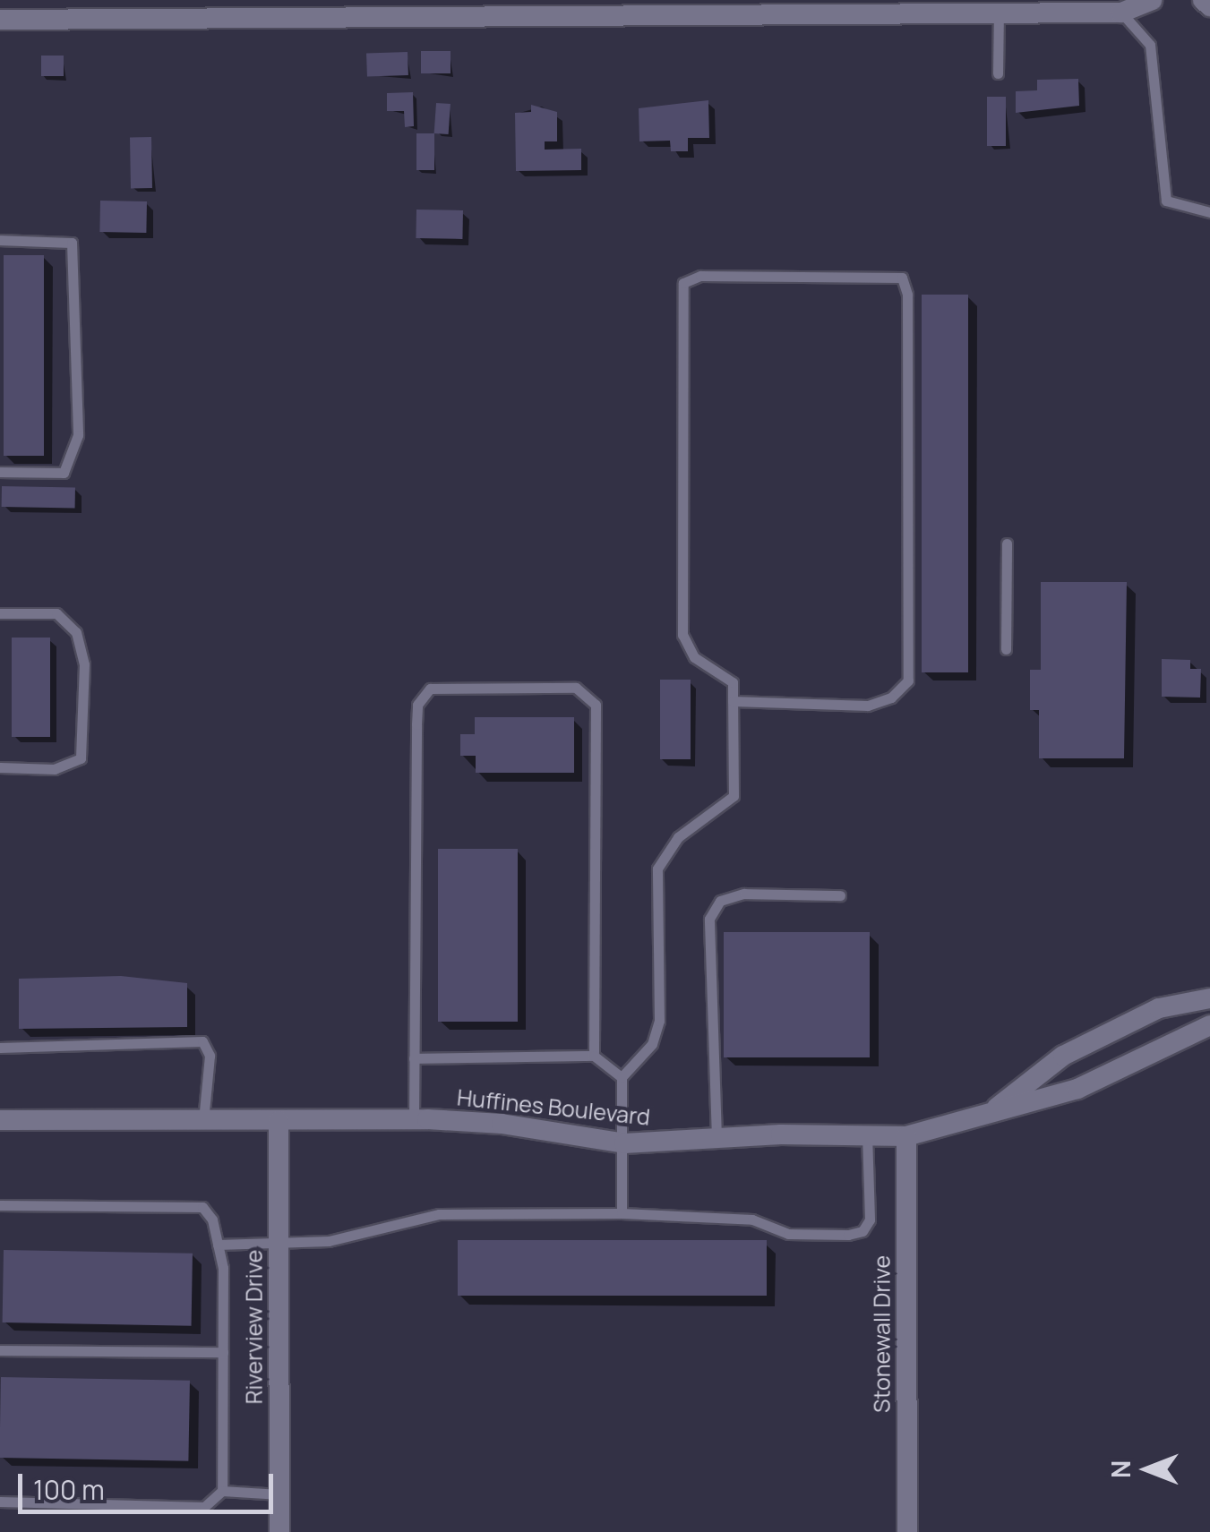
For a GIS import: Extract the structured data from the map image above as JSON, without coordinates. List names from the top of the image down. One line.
{"streets":{"street":["Huffines Boulevard","Riverview Drive","Stonewall Drive"]},"crossings":[["Huffines Boulevard","Riverview Drive"],["Huffines Boulevard","Stonewall Drive"]],"scale_bar":"100 m","north":"left"}
